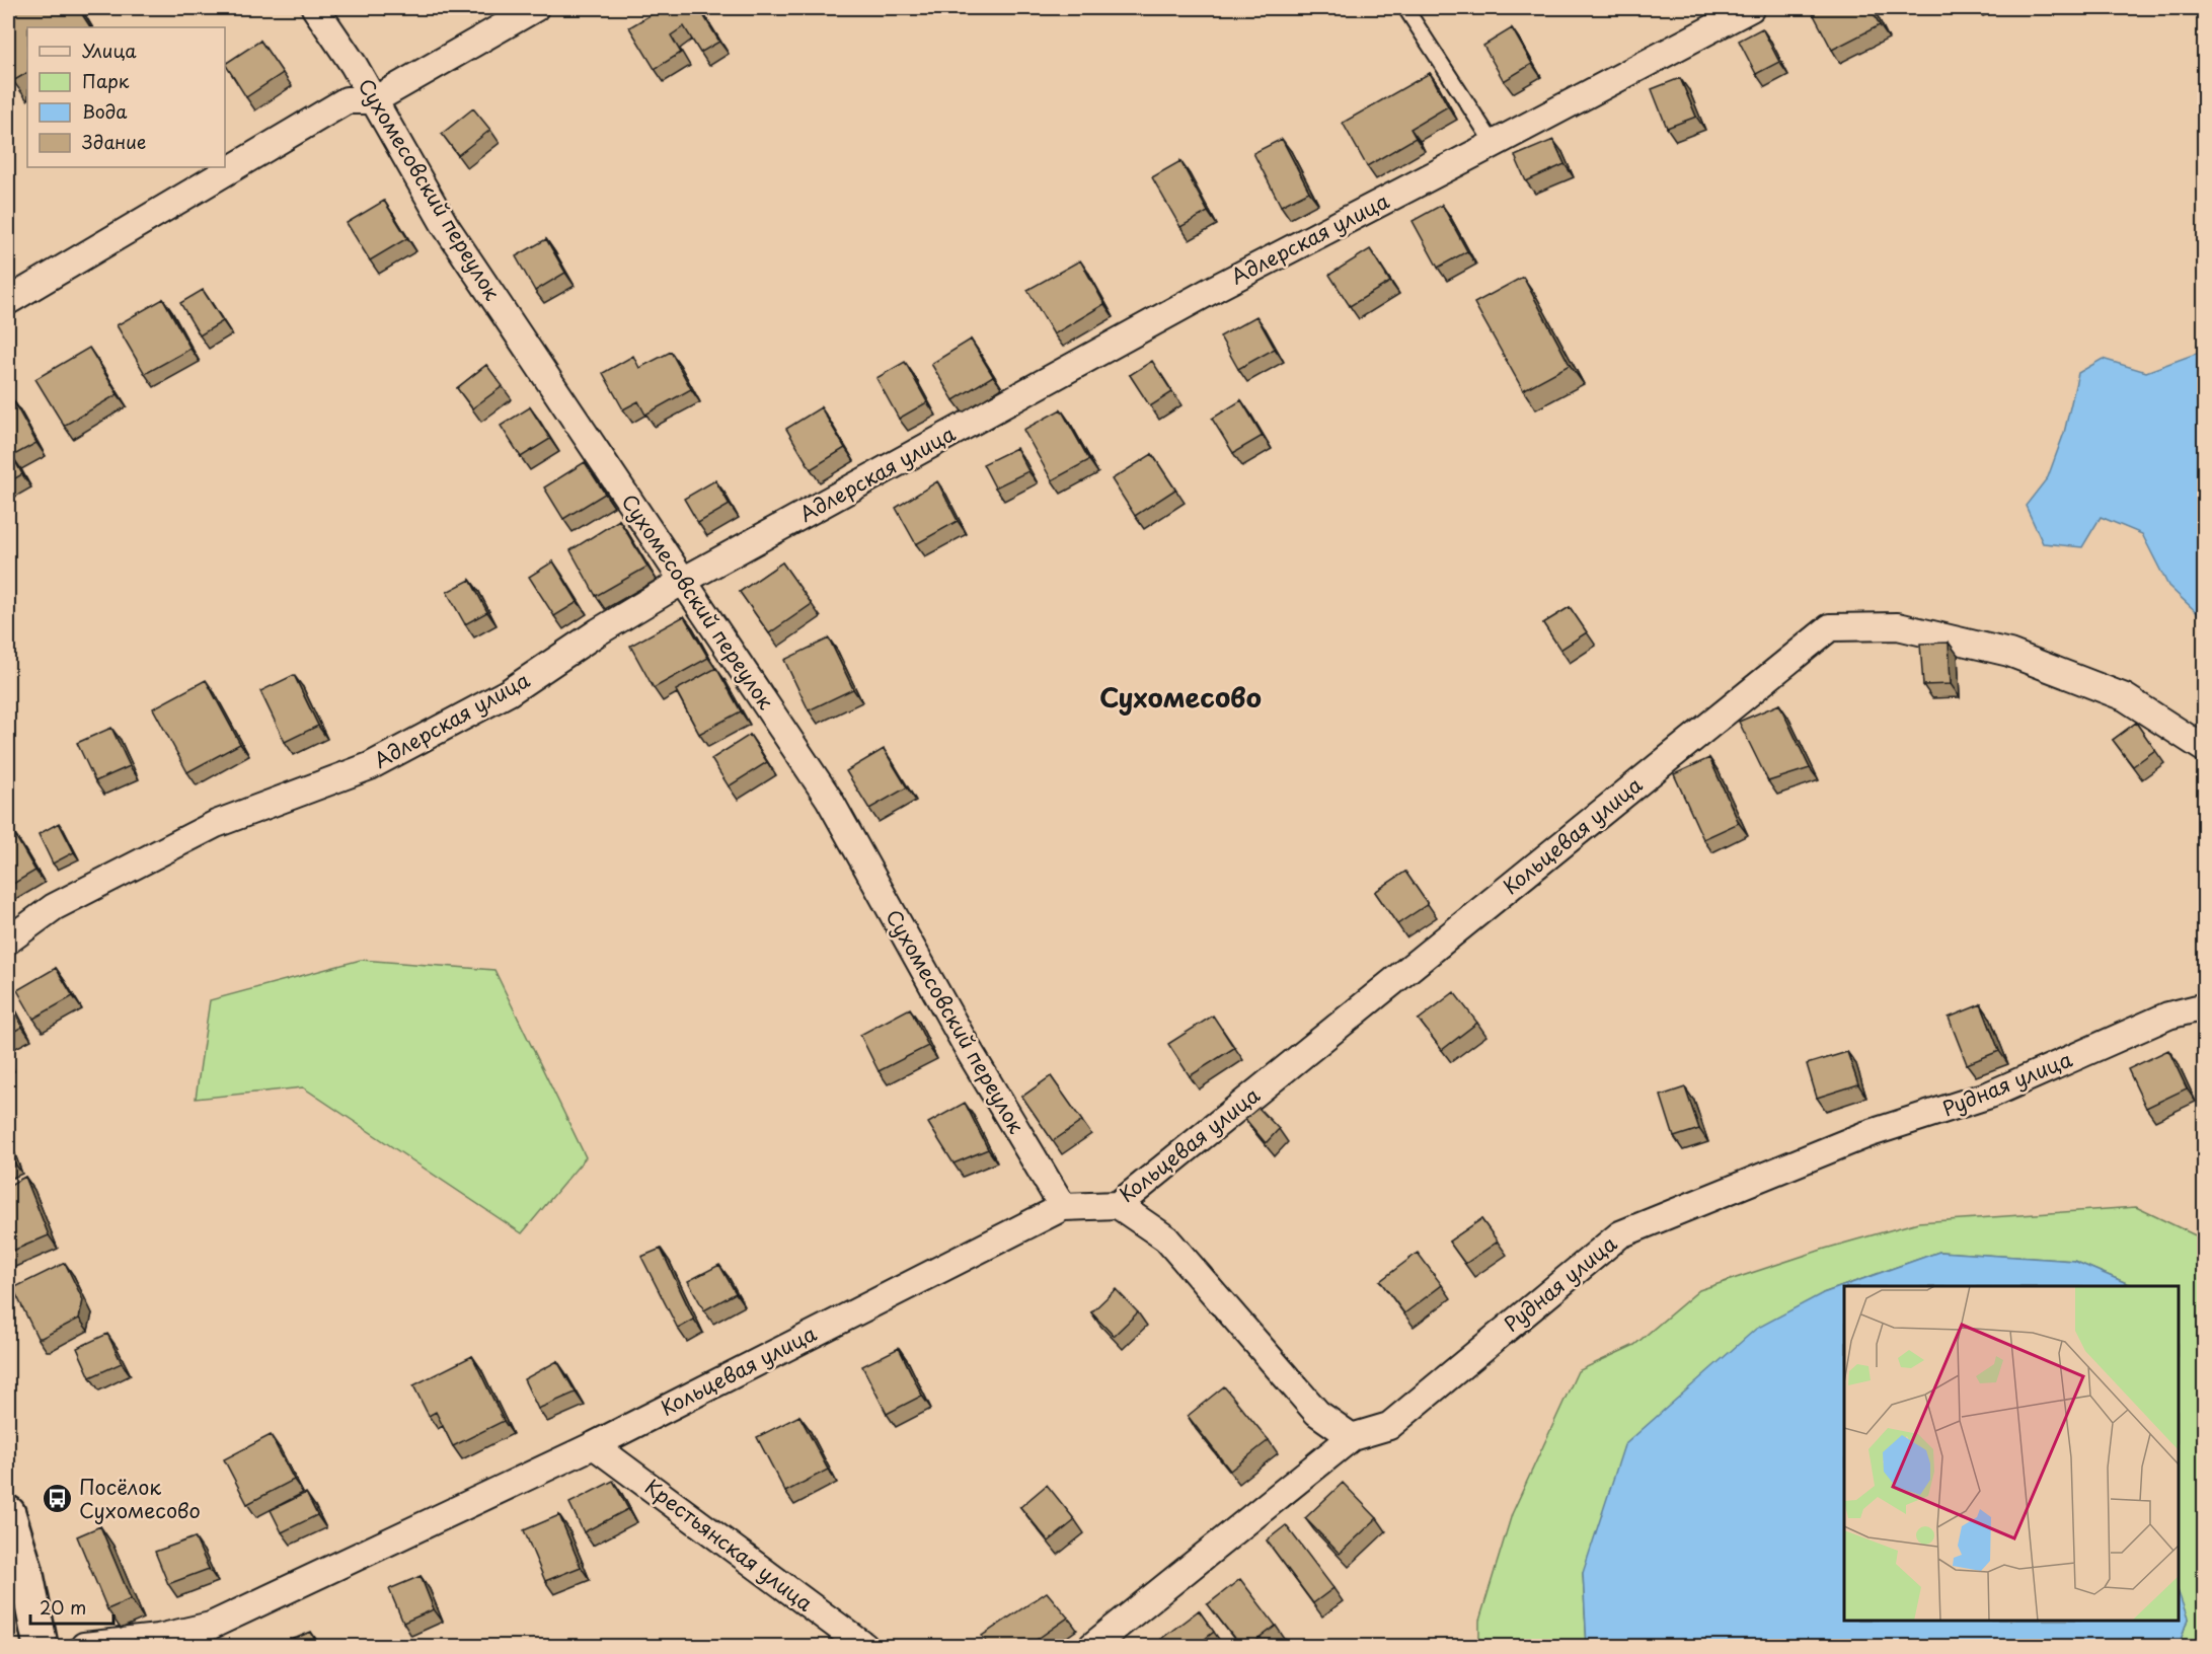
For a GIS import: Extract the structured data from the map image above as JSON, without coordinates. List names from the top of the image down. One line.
{"streets":{"street":["Сухомесовский переулок","Адлерская улица","Кольцевая улица","Рудная улица","Крестьянская улица"]},"crossings":[["Сухомесовский переулок","Адлерская улица"],["Сухомесовский переулок","Кольцевая улица"],["Кольцевая улица","Крестьянская улица"]],"districts":["Сухомесово"],"places":{"bus stop":["Посёлок Сухомесово"]},"legend":["Улица","Парк","Вода","Здание"],"scale_bar":"20 m"}
